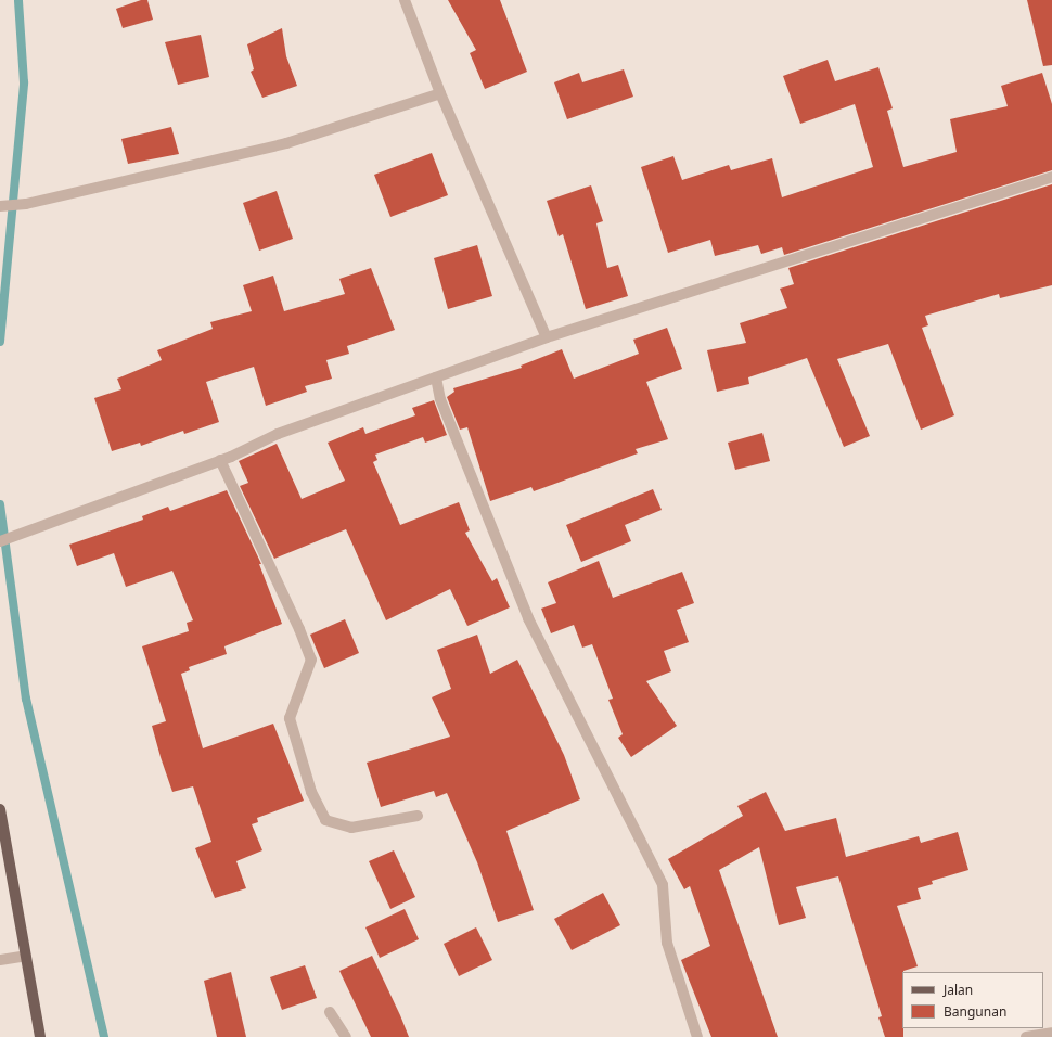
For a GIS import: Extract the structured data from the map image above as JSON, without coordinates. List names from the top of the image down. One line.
{"legend":["Jalan","Bangunan"]}
